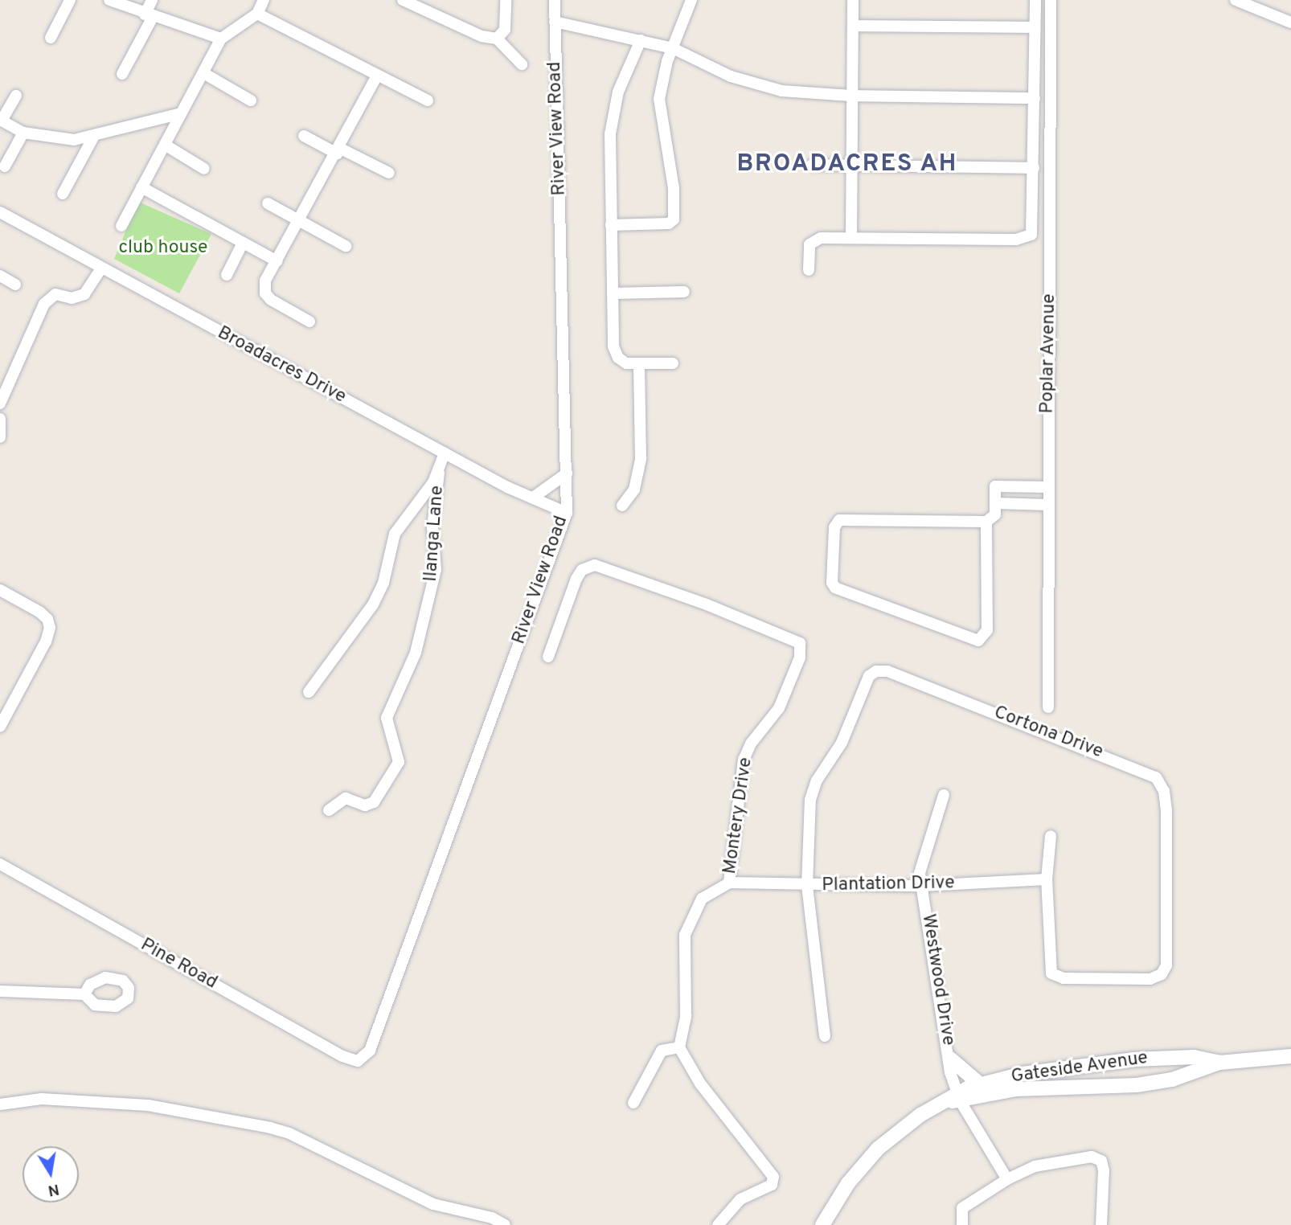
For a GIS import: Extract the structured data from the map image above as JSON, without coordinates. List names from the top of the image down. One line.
{"streets":{"street":["River View Road","Poplar Avenue","Broadacres Drive","Ilanga Lane","Cortona Drive","Montery Drive","Plantation Drive","Pine Road","Westwood Drive","Gateside Avenue"]},"crossings":[["River View Road","Broadacres Drive"],["River View Road","Pine Road"],["Broadacres Drive","Ilanga Lane"],["Cortona Drive","Plantation Drive"],["Montery Drive","Plantation Drive"],["Plantation Drive","Westwood Drive"],["Westwood Drive","Gateside Avenue"]],"districts":["BROADACRES AH"],"parks":["club house"],"north":"bottom"}
